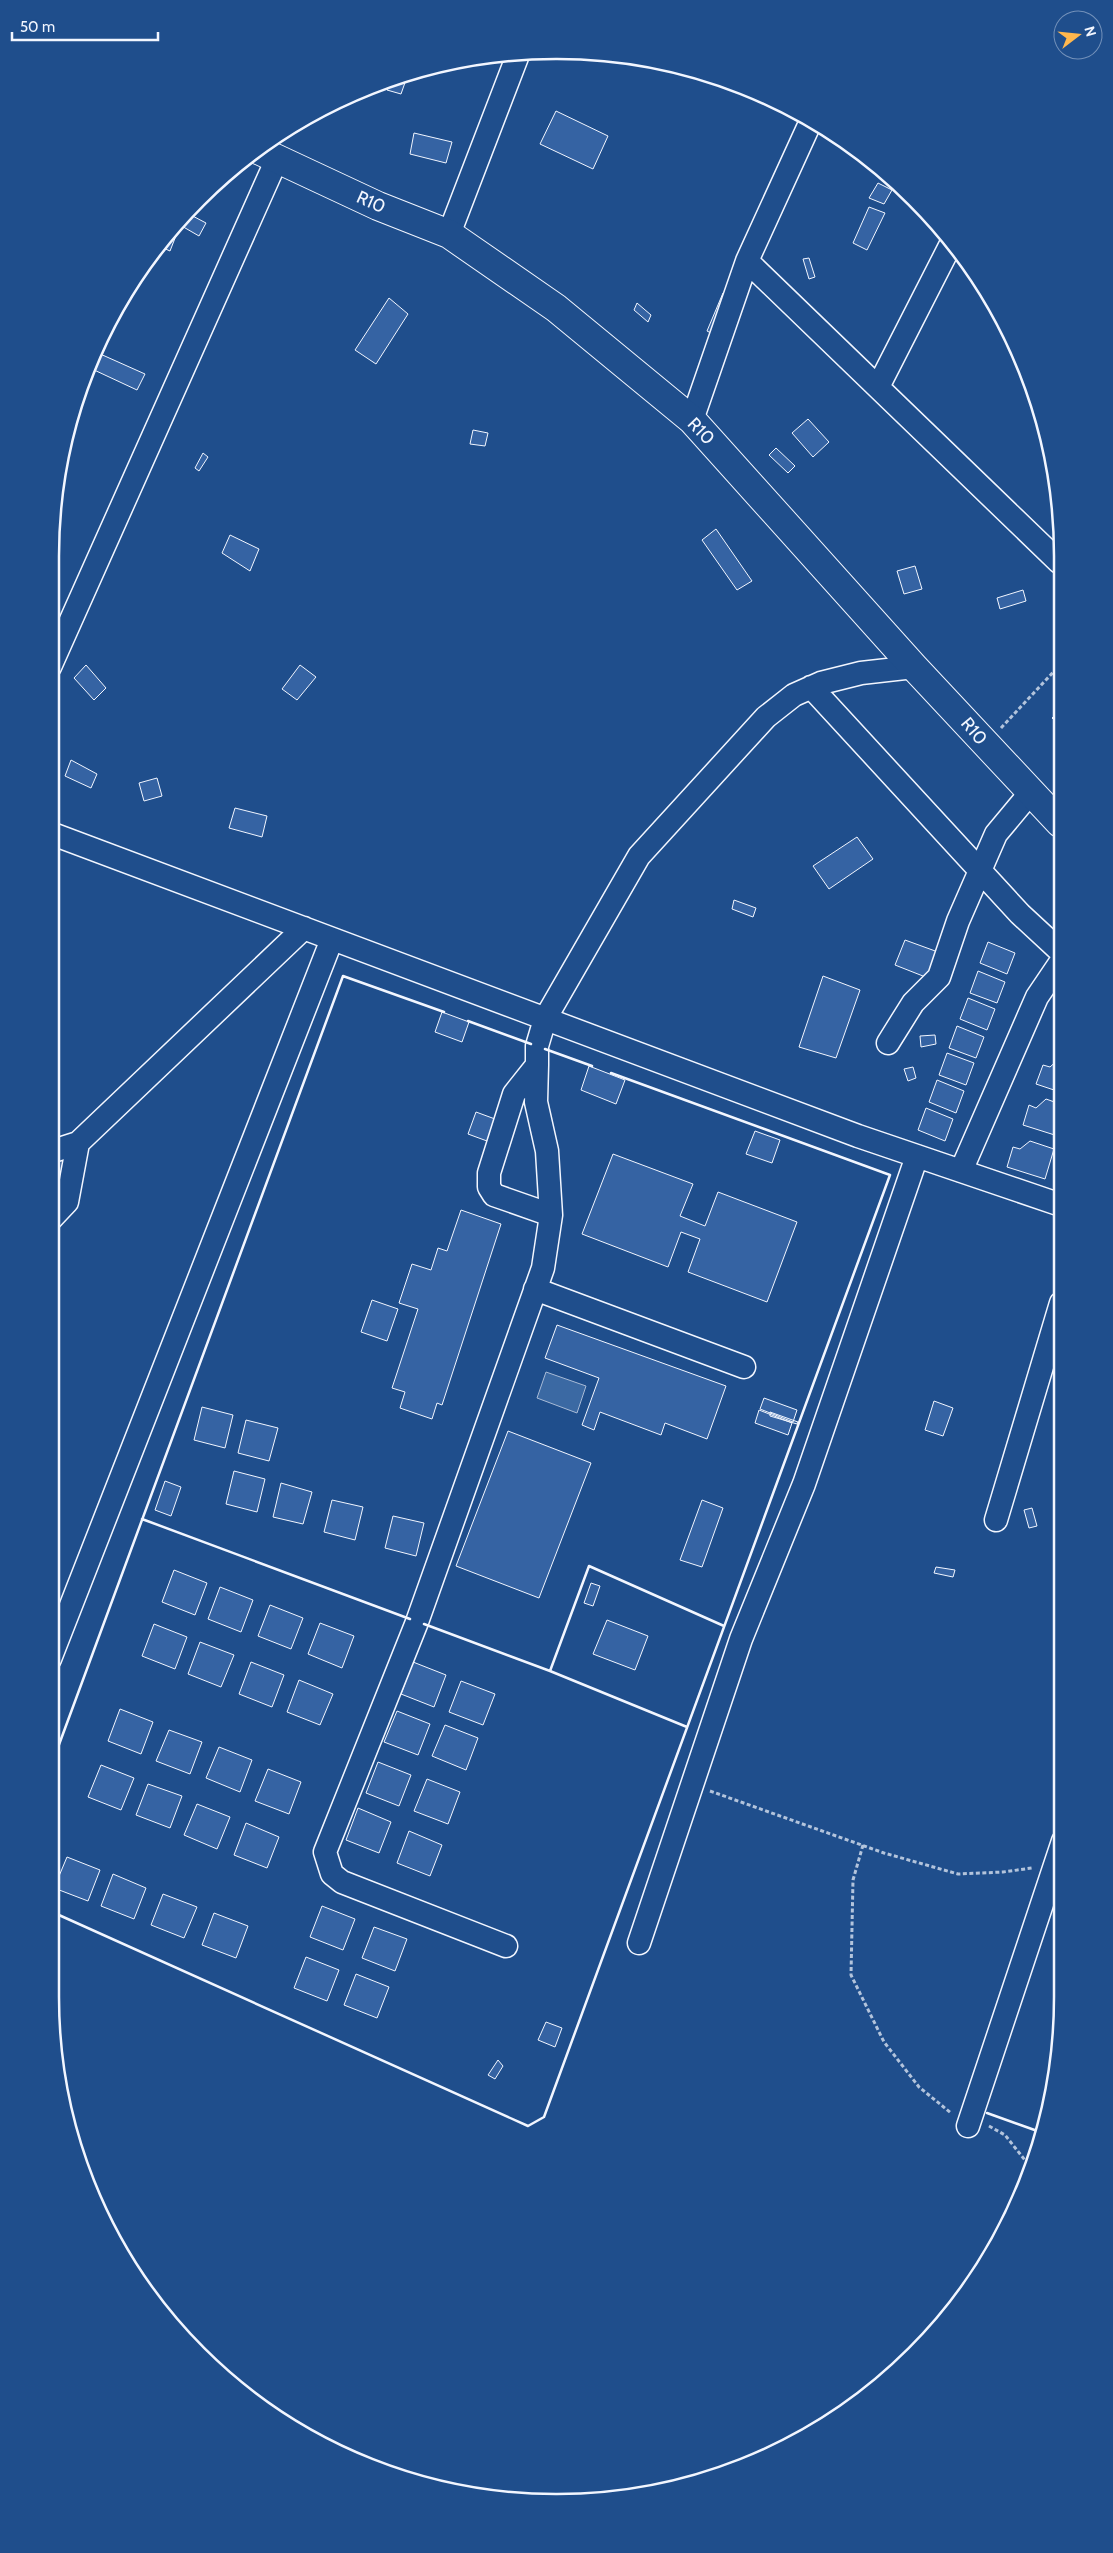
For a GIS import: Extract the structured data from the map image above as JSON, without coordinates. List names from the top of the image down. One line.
{"streets":{"main road":["R10"]},"scale_bar":"50 m","north":"right"}
